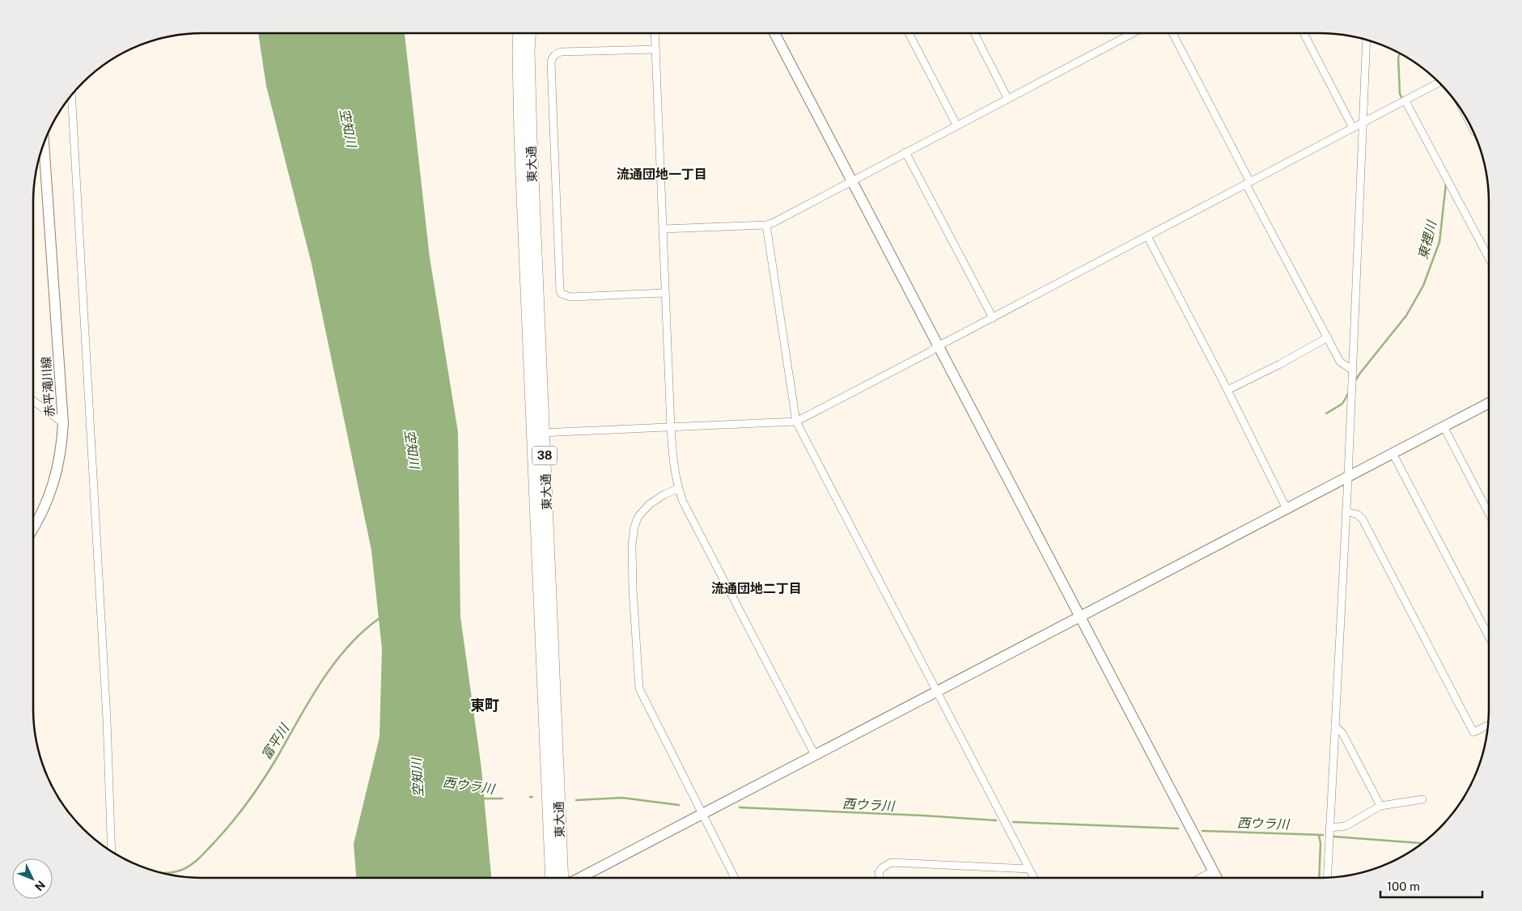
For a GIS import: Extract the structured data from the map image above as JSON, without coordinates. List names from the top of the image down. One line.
{"streets":{"highway":["東大通","38"],"street":["赤平滝川線"]},"districts":["流通団地一丁目","流通団地二丁目","東町"],"water":["空知川","東裡川","富平川","西ウラ川"],"scale_bar":"100 m","north":"bottom right"}
